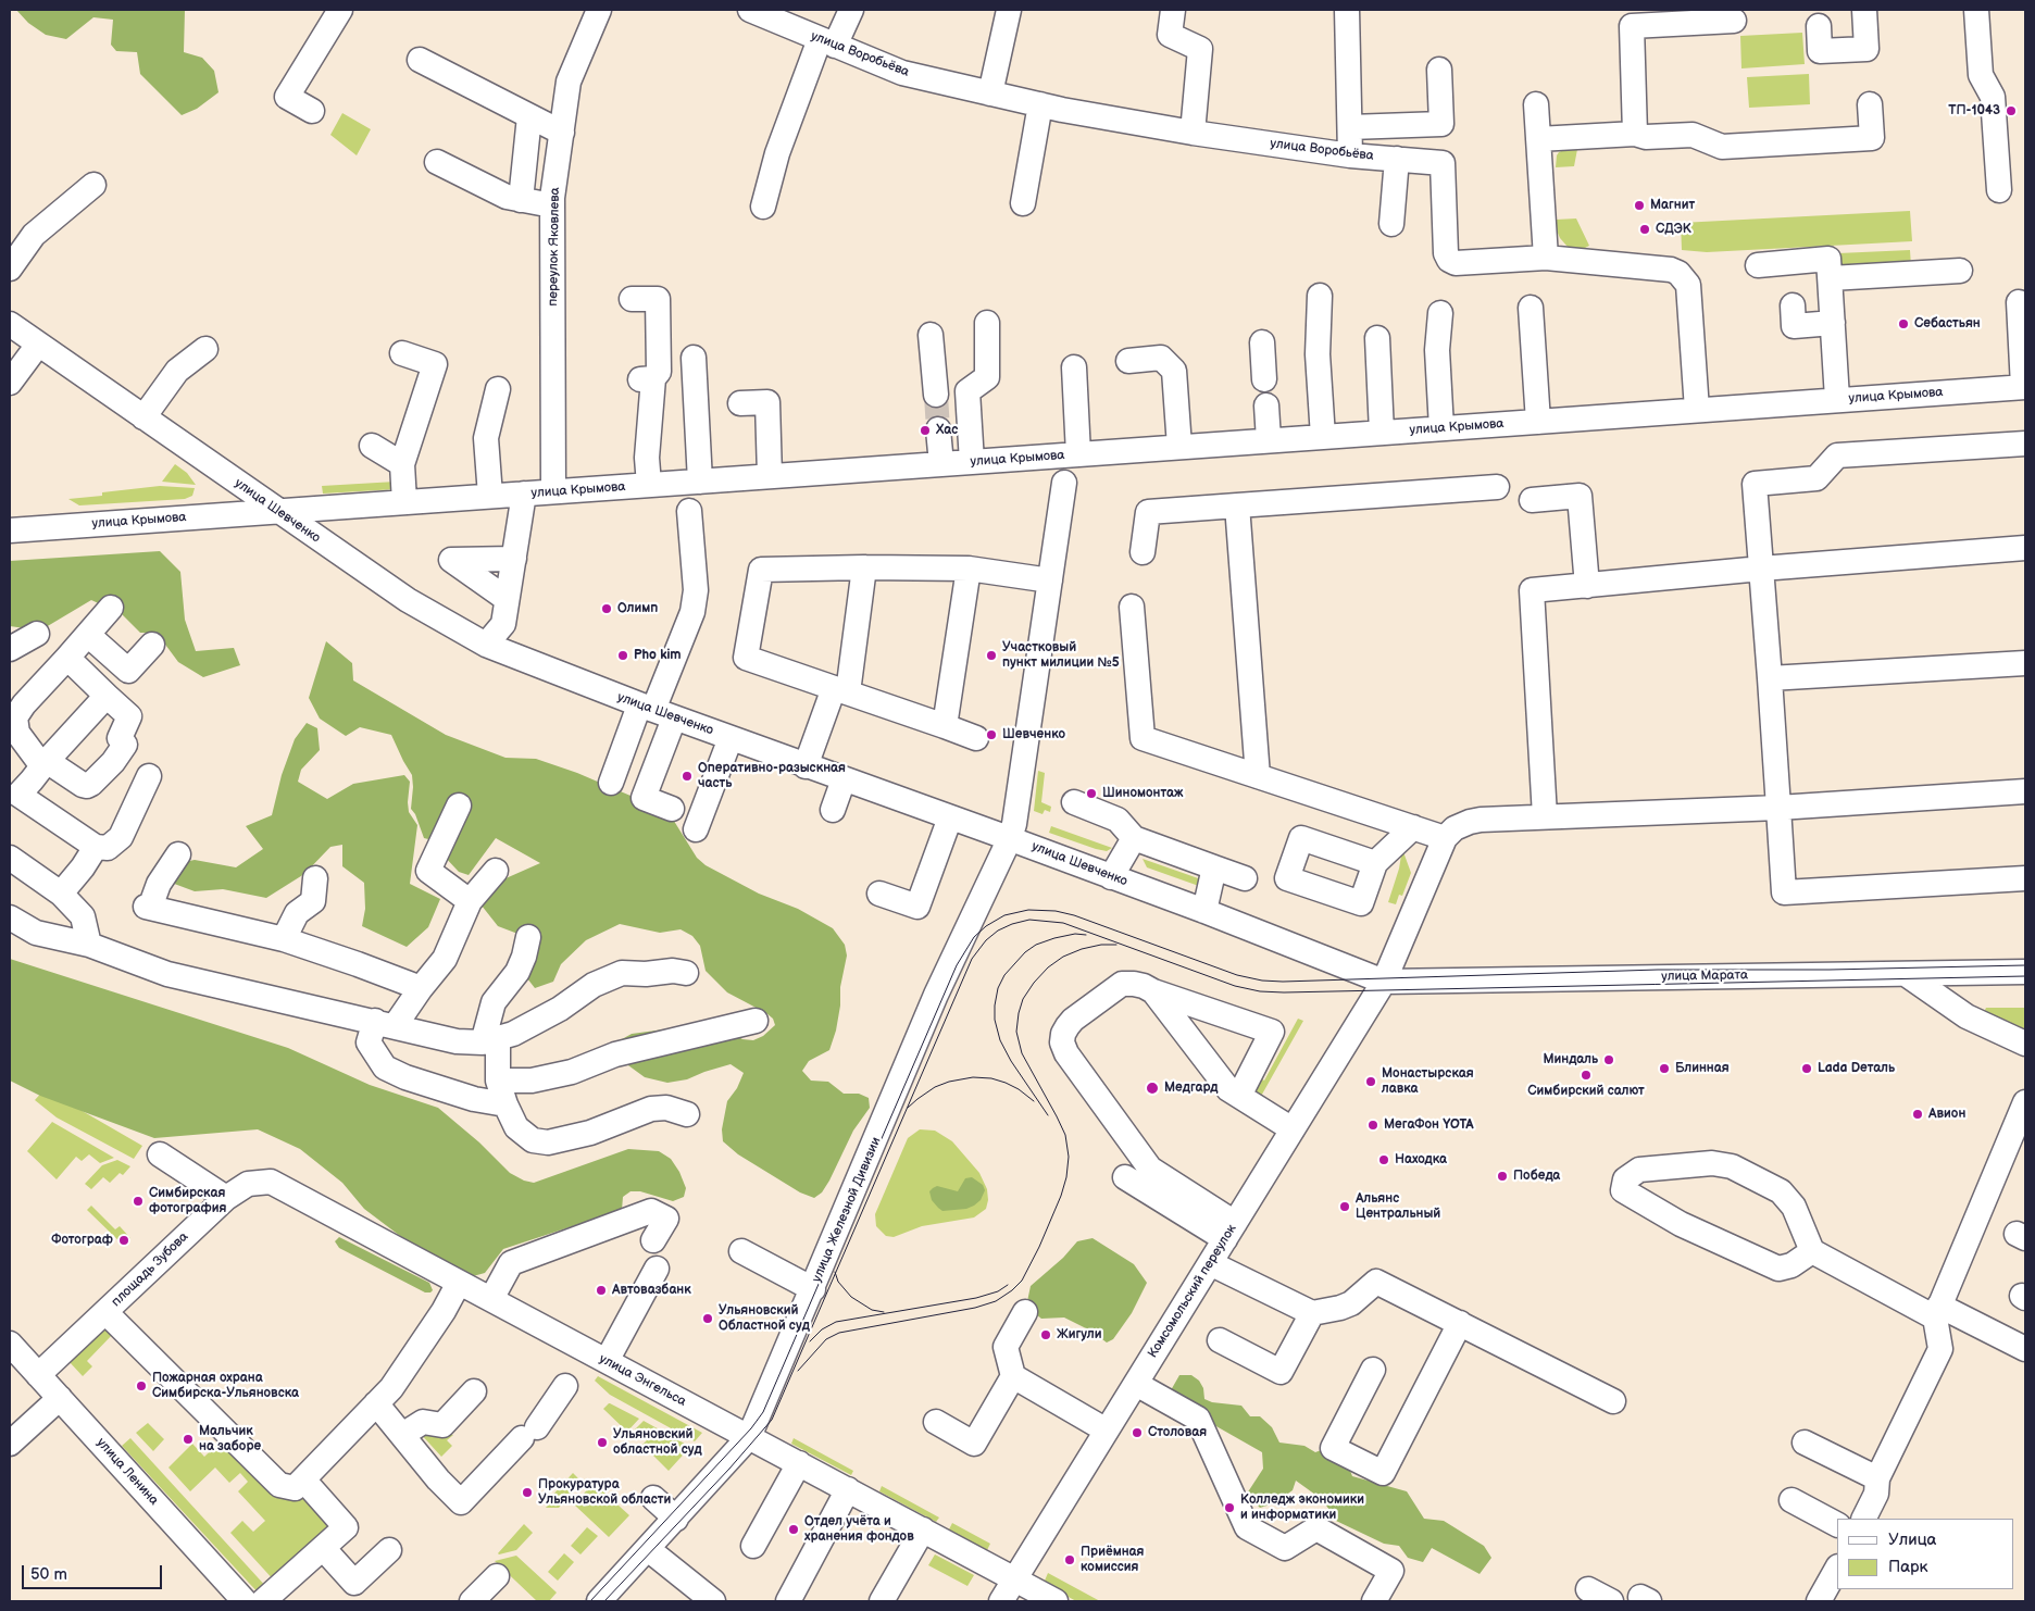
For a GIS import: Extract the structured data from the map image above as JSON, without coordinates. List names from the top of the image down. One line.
{"streets":{"street":["улица Воробьёва","переулок Яковлева","улица Крымова","улица Шевченко","улица Марата","улица Железной Дивизии","площадь Зубова","Комсомольский переулок","улица Энгельса","улица Ленина"]},"crossings":[["переулок Яковлева","улица Крымова"],["улица Крымова","улица Шевченко"],["улица Шевченко","улица Марата"],["улица Шевченко","улица Железной Дивизии"],["улица Шевченко","Комсомольский переулок"],["улица Марата","Комсомольский переулок"],["улица Железной Дивизии","улица Энгельса"],["площадь Зубова","улица Энгельса"],["площадь Зубова","улица Ленина"],["Комсомольский переулок","улица Энгельса"]],"places":["ТП-1043","Магнит","СДЭК","Себастьян","Хас","Олимп","Pho kim","Участковый пункт милиции №5","Шевченко","Оперативно-разыскная часть","Шиномонтаж","Миндаль","Блинная","Lada Dеталь","Симбирский салют","Монастырская лавка","Медгард","Авион","МегаФон YOTA","Находка","Победа","Симбирская фотография","Альянс Центральный","Фотограф","Автовазбанк","Ульяновский Областной суд","Жигули","Пожарная охрана Симбирска-Ульяновска","Столовая","Мальчик на заборе","Ульяновский областной суд","Прокуратура Ульяновской области","Колледж экономики и информатики","Отдел учёта и хранения фондов","Приёмная комиссия"],"legend":["Улица","Парк"],"scale_bar":"50 m"}
